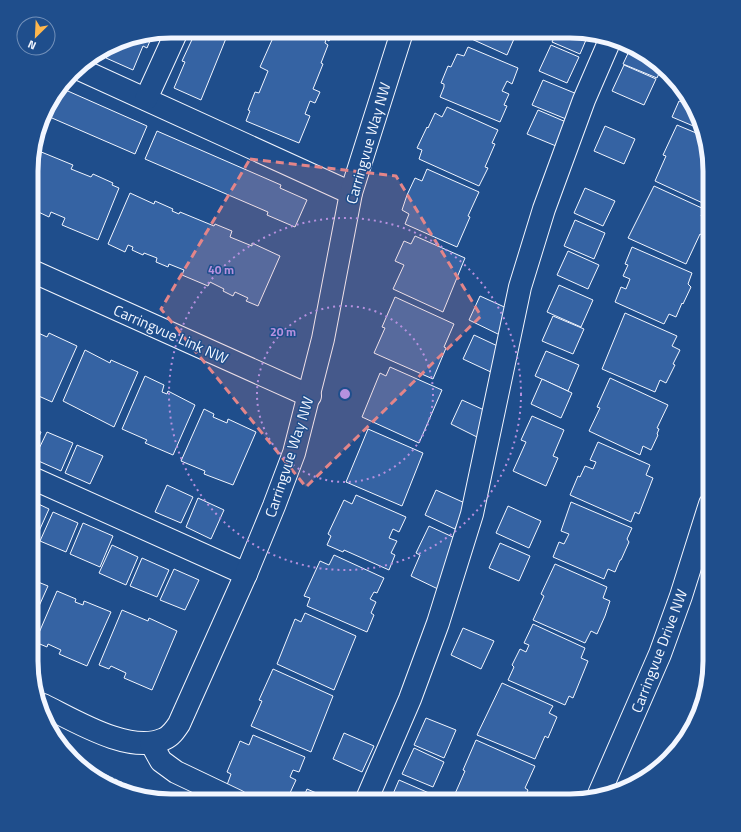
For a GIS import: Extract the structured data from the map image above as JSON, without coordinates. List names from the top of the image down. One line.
{"streets":{"street":["Carringvue Way NW","Carringvue Link NW","Carringvue Drive NW"]},"crossings":[["Carringvue Way NW","Carringvue Link NW"]],"north":"bottom left","rings":["40 m","20 m"]}
